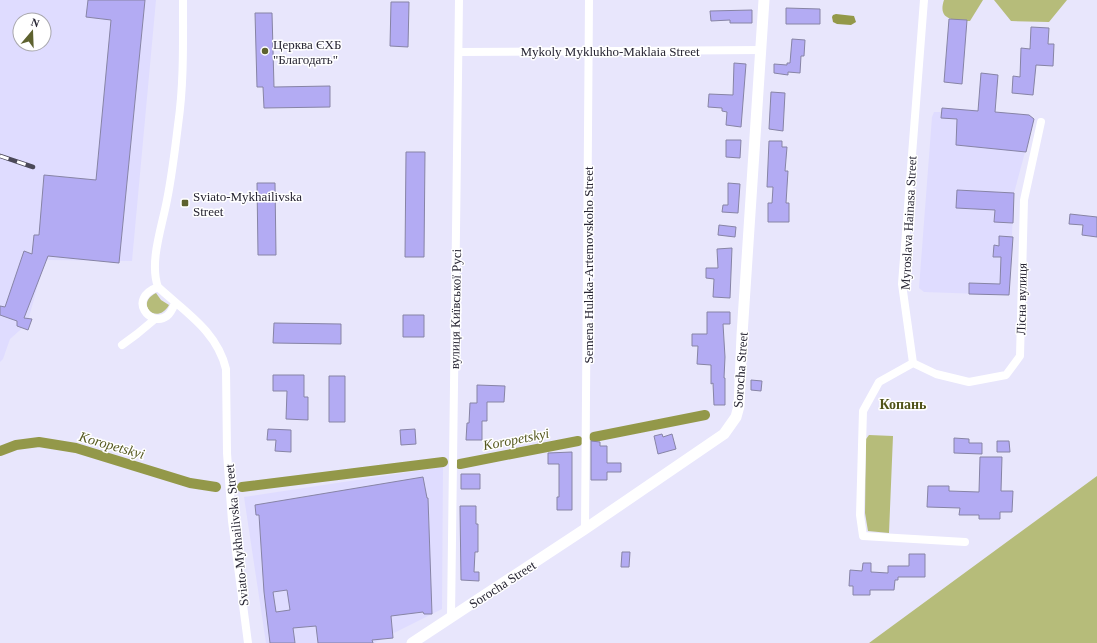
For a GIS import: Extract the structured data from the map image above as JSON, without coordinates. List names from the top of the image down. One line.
{"streets":{"main road":["Sorocha Street"],"street":["Mykoly Myklukho-Maklaia Street","Myroslava Hainasa Street","Semena Hulaka-Artemovskoho Street","Лісна вулиця","вулиця Київської Русі","Sviato-Mykhailivska Street"]},"crossings":[["Mykoly Myklukho-Maklaia Street","Semena Hulaka-Artemovskoho Street"],["Mykoly Myklukho-Maklaia Street","вулиця Київської Русі"],["Mykoly Myklukho-Maklaia Street","Sorocha Street"],["Myroslava Hainasa Street","Лісна вулиця"],["Semena Hulaka-Artemovskoho Street","Sorocha Street"],["вулиця Київської Русі","Sorocha Street"]],"districts":["Копань"],"water":["Koropetskyi"],"places":{"other":["Церква ЄХБ \"Благодать\""],"transit":["Sviato-Mykhailivska Street"]},"north":"top"}
